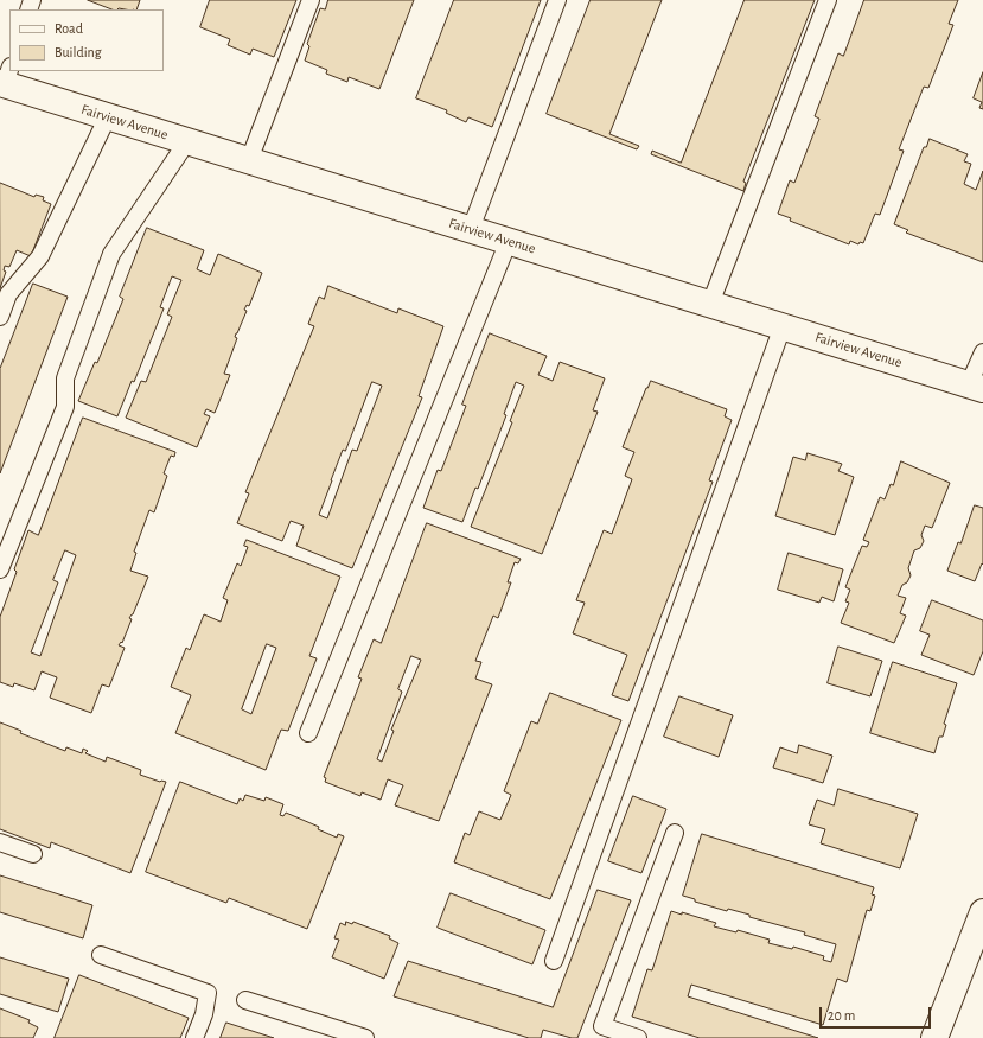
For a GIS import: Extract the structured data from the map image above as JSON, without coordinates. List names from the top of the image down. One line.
{"streets":{"street":["Fairview Avenue"]},"legend":["Road","Building"],"scale_bar":"20 m"}
